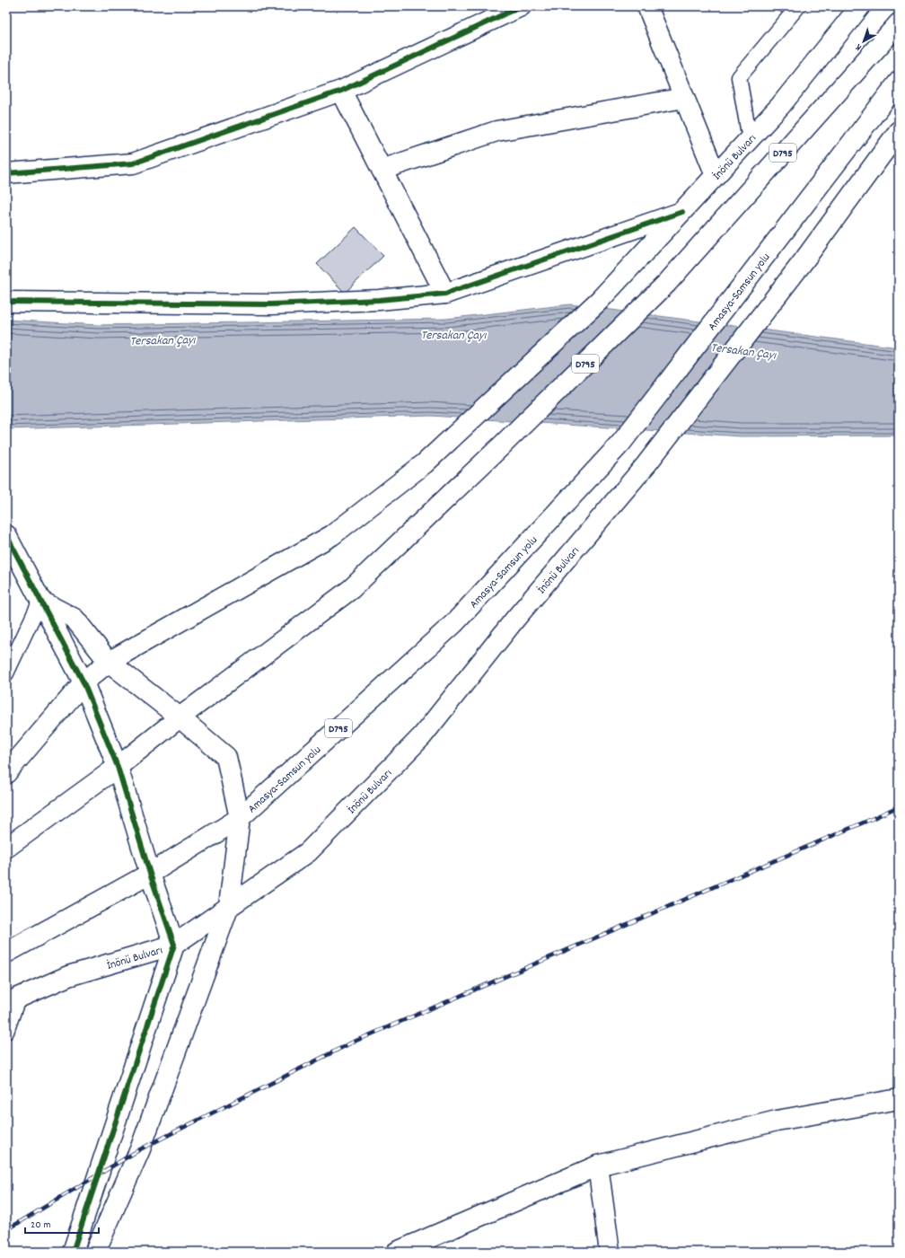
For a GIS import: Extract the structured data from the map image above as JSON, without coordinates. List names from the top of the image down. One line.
{"streets":{"main road":["D795","İnönü Bulvarı","Amasya-Samsun yolu"]},"water":["Tersakan Çayı"],"scale_bar":"20 m","north":"bottom left"}
